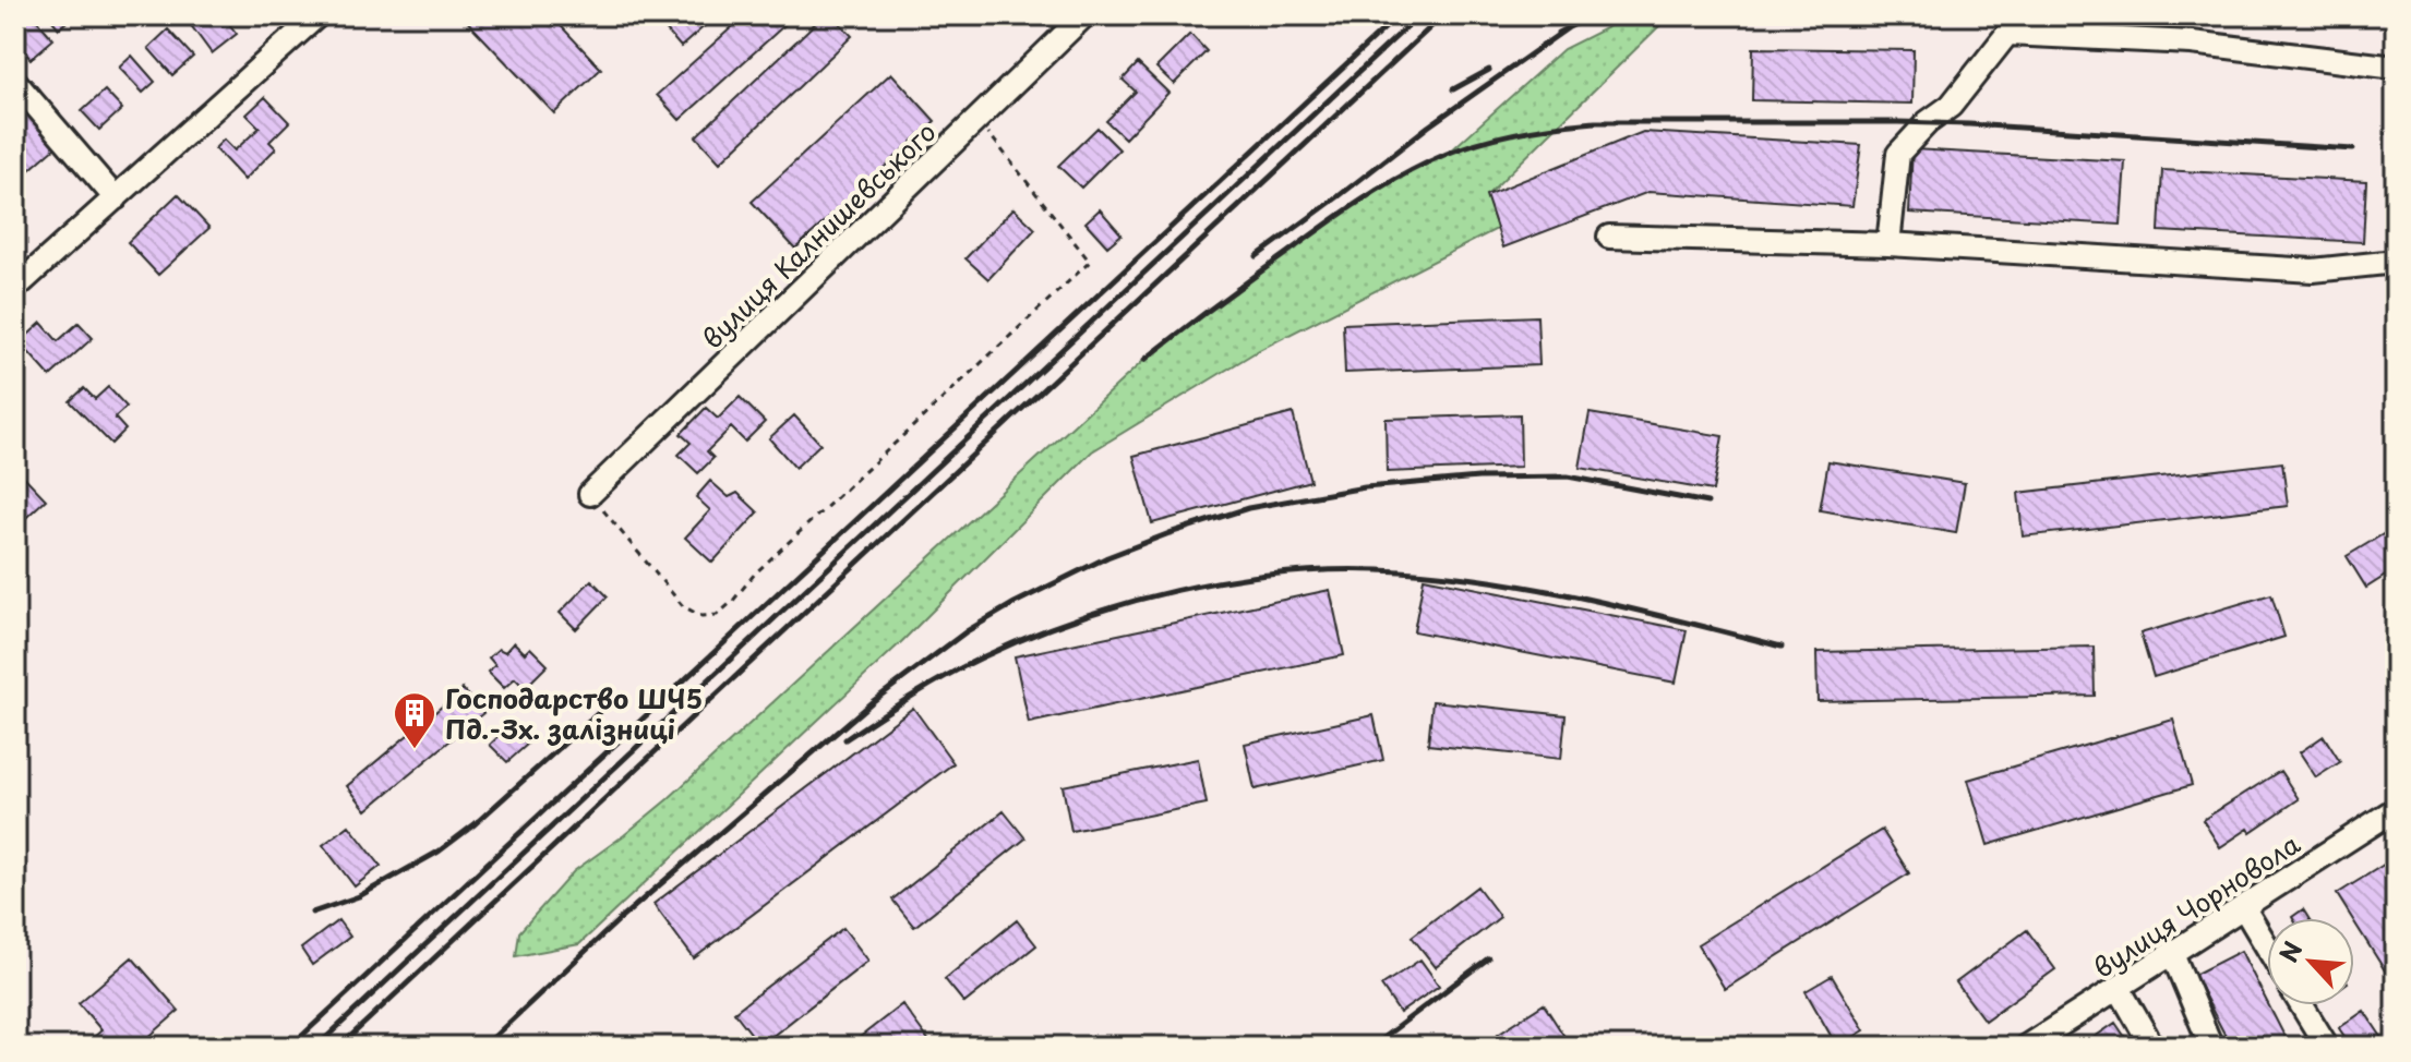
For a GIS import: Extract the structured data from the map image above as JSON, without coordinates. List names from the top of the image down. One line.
{"streets":{"street":["вулиця Калнишевського","вулиця Чорновола"]},"places":{"building":["Господарство ШЧ5 Пд.-Зх. залізниці"]},"north":"top left"}
